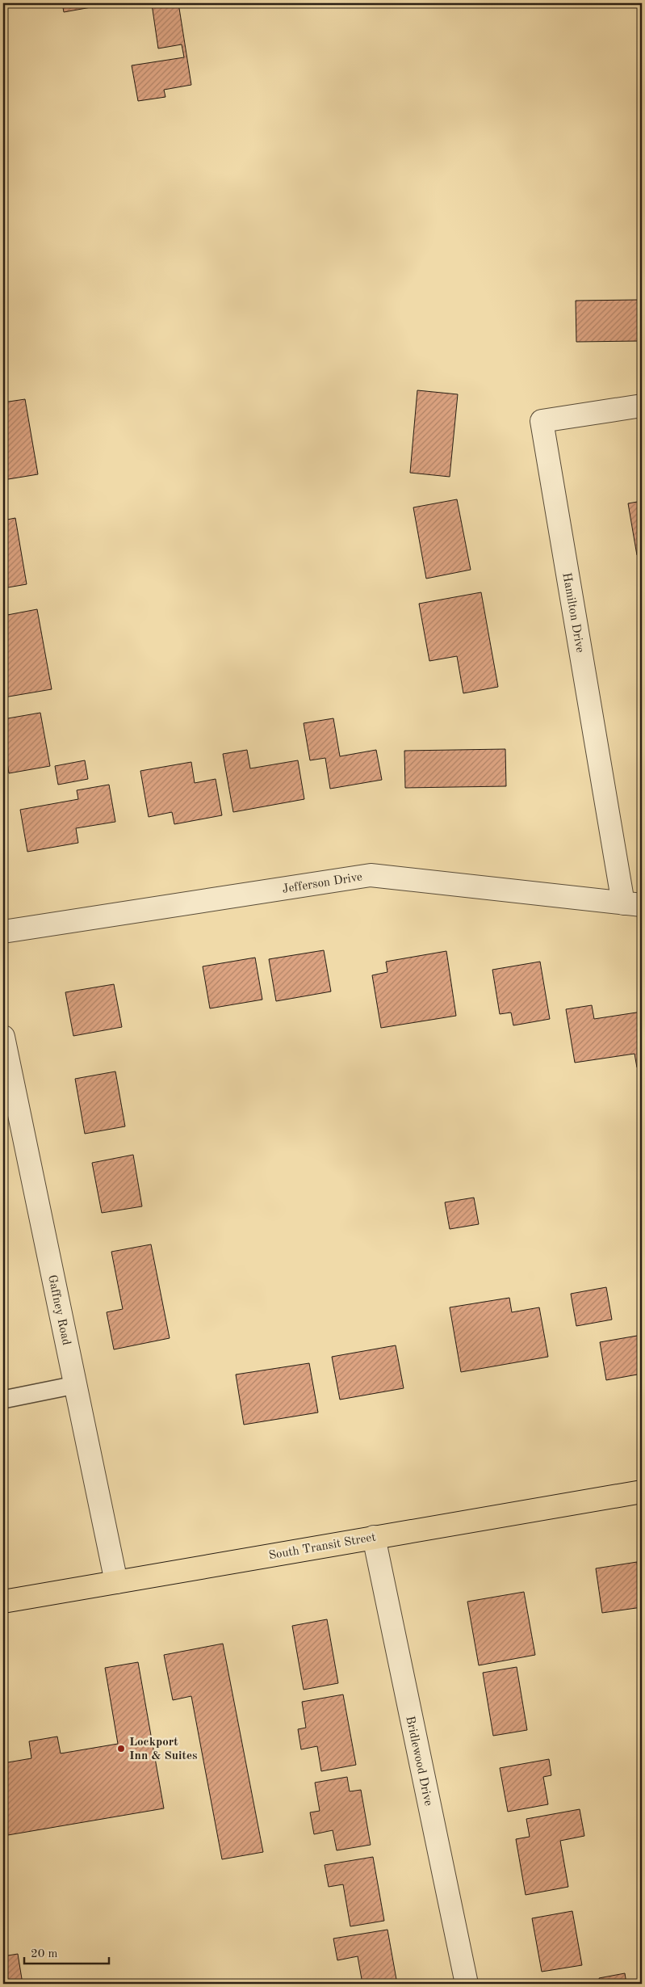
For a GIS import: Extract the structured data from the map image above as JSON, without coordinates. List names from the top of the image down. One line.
{"streets":{"highway":["South Transit Street"],"street":["Hamilton Drive","Jefferson Drive","Gaffney Road","Bridlewood Drive"]},"crossings":[["Hamilton Drive","Jefferson Drive"],["Gaffney Road","South Transit Street"],["South Transit Street","Bridlewood Drive"]],"places":["Lockport Inn & Suites"],"scale_bar":"20 m"}
